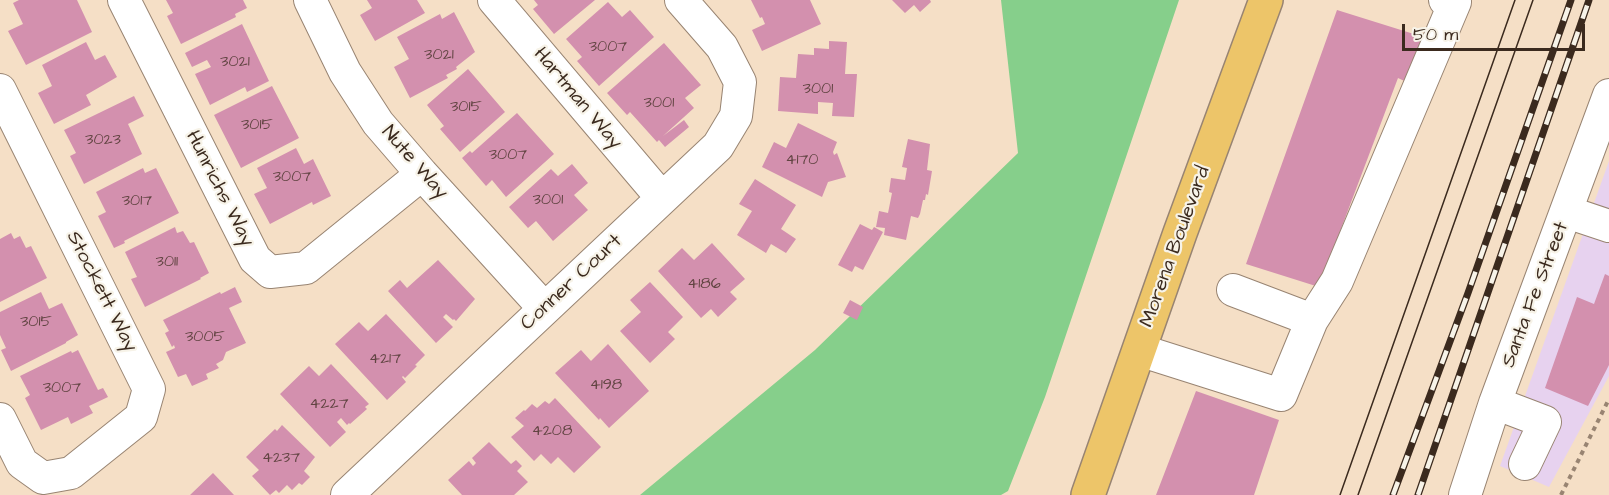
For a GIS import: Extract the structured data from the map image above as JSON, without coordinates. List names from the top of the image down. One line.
{"streets":{"main road":["Morena Boulevard"],"street":["Hartman Way","Nute Way","Hunrichs Way","Conner Court","Stockett Way","Santa Fe Street"]},"crossings":[["Hartman Way","Conner Court"],["Nute Way","Hunrichs Way"],["Nute Way","Conner Court"]],"house_numbers":["3007","3021","3021","3001","3001","3015","3015","3023","3007","4170","3007","3001","3017","3011","4186","3015","3005","4217","4198","3007","4227","4208","4237"],"scale_bar":"50 m"}
